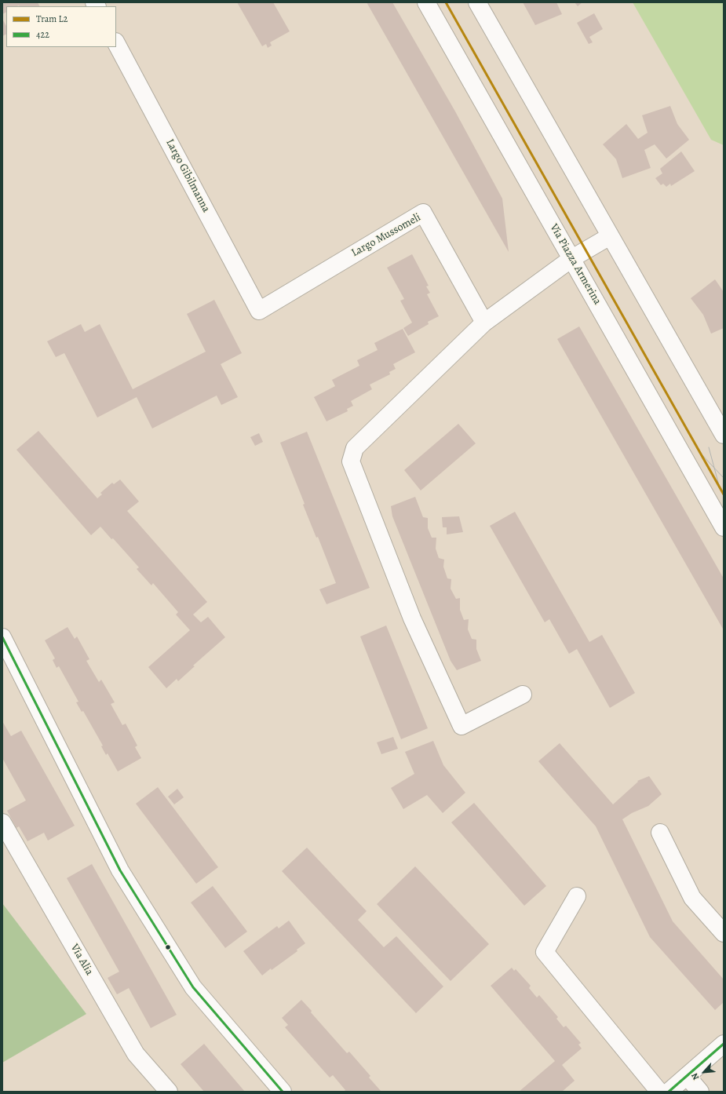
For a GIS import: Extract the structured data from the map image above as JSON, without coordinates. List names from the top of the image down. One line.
{"streets":{"street":["Largo Gibilmanna","Largo Mussomeli","Via Piazza Armerina","Via Alia"]},"crossings":[["Largo Gibilmanna","Largo Mussomeli"]],"lines":["tram line L2","transit line 422"],"legend":["Tram L2","422"],"north":"bottom left"}
